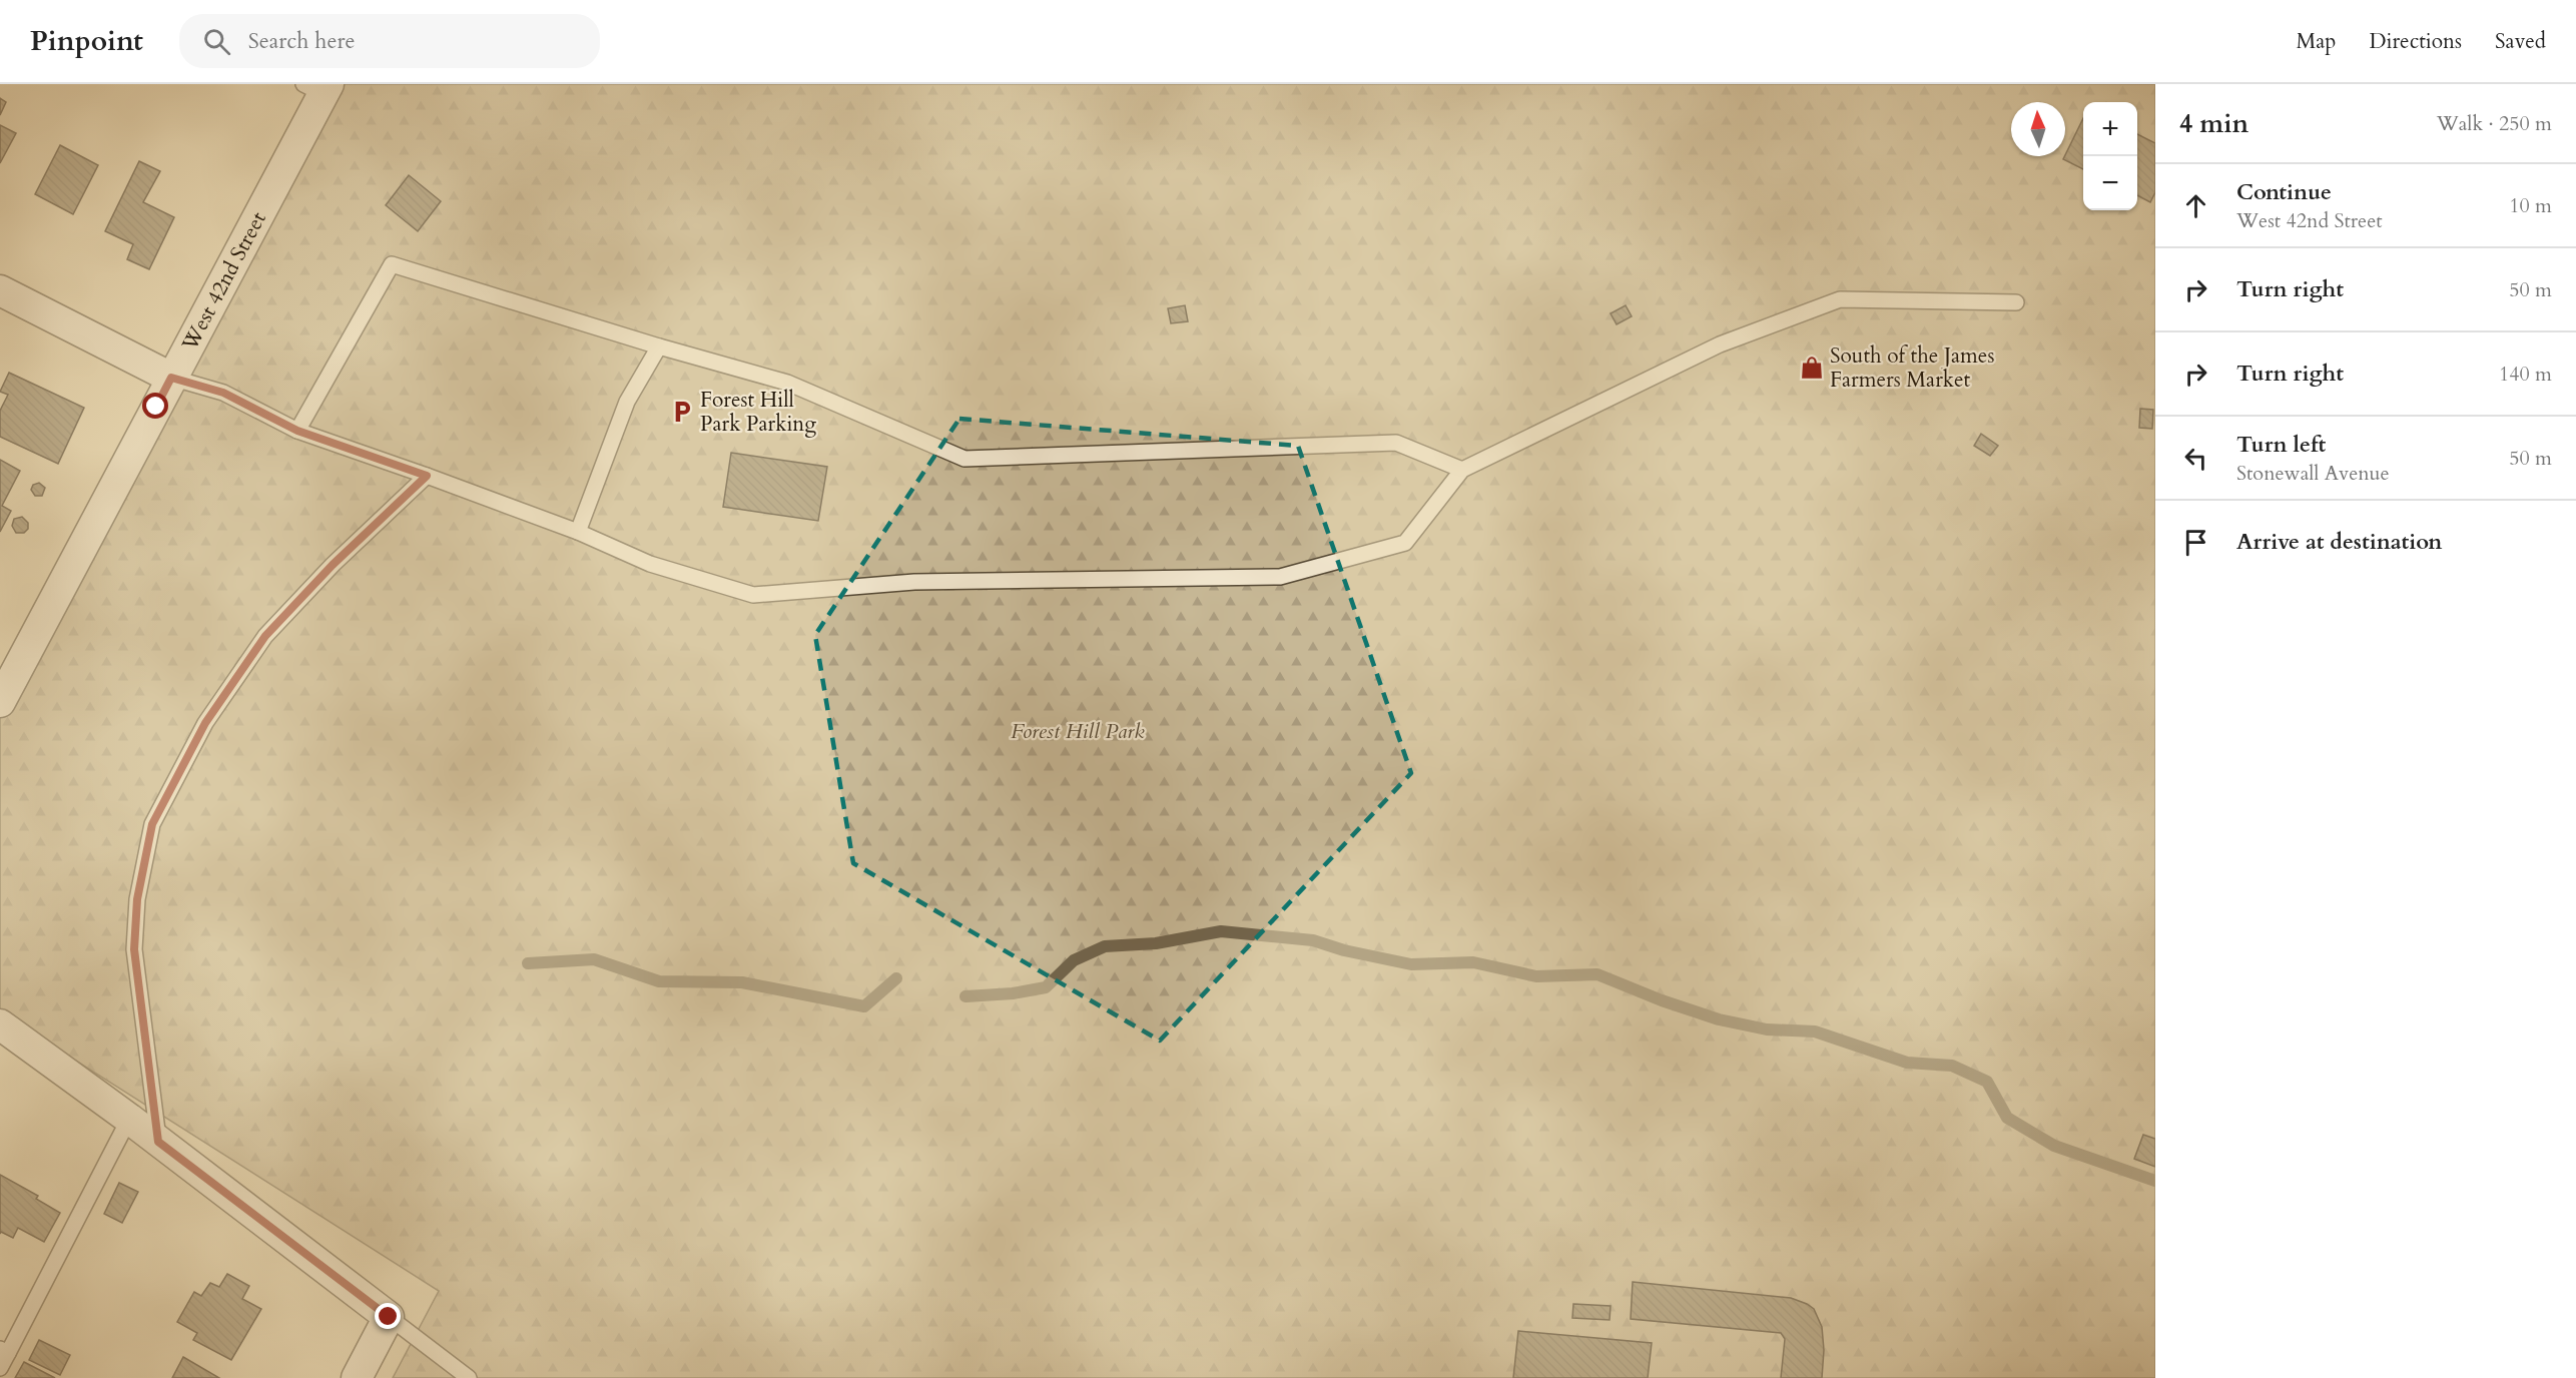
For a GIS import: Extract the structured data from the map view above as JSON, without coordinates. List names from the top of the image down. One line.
{"streets":{"street":["West 42nd Street"]},"parks":["Forest Hill Park"],"places":{"shop":["South of the James Farmers Market"],"parking":["Forest Hill Park Parking"]},"north":"top","page":{"header":"Pinpoint","search":"Search here","nav":["Map","Directions","Saved"],"heading":["4 min","Walk · 250 m"],"map_buttons":["+","−"],"list":[["Continue","West 42nd Street","10 m"],["Turn right","50 m"],["Turn right","140 m"],["Turn left","Stonewall Avenue","50 m"],"Arrive at destination"]}}
